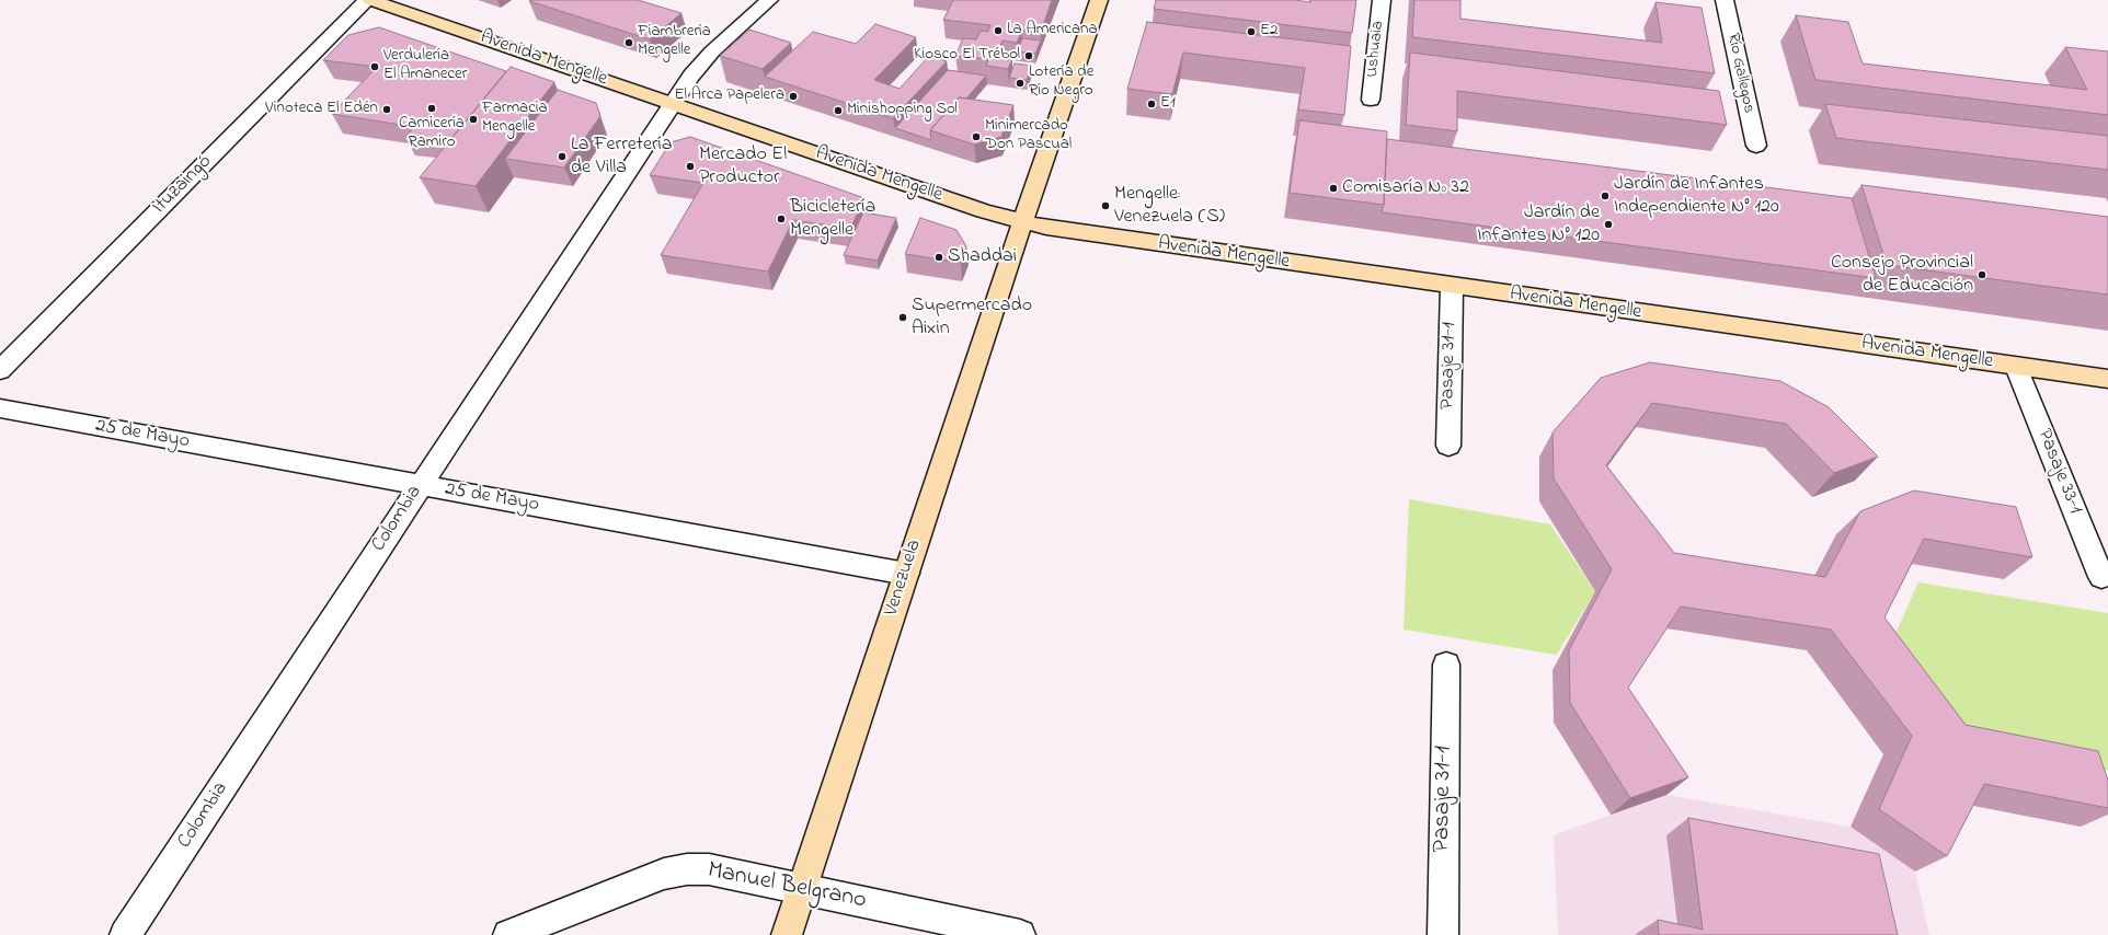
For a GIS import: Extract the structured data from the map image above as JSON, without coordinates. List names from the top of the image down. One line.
{"streets":{"main road":["Avenida Mengelle","Venezuela"],"street":["Ushuaia","Río Gallegos","Ituzaingó","Pasaje 31-1","25 de Mayo","Pasaje 33-1","Colombia","Manuel Belgrano"]},"crossings":[["Avenida Mengelle","Pasaje 31-1"],["Avenida Mengelle","Pasaje 33-1"],["Avenida Mengelle","Colombia"],["Avenida Mengelle","Venezuela"],["25 de Mayo","Colombia"],["25 de Mayo","Venezuela"],["Venezuela","Manuel Belgrano"]],"places":["La Americana","E2","Fiambrería Mengelle","Kiosco El Trébol","Verdulería El Amanecer","Lotería de Río Negro","El Arca Papelera","E1","Carnicería Ramiro","Vinoteca El Edén","Minishopping Sol","Farmacia Mengelle","Minimercado Don Pascual","La Ferretería de Villa","Mercado El Productor","Comisaría Nº 32","Jardín de Infantes Independiente N° 120","Mengelle: Venezuela (S)","Bicicletería Mengelle","Jardín de Infantes N° 120","Shaddai","Consejo Provincial de Educación","Supermercado Aixin"]}
